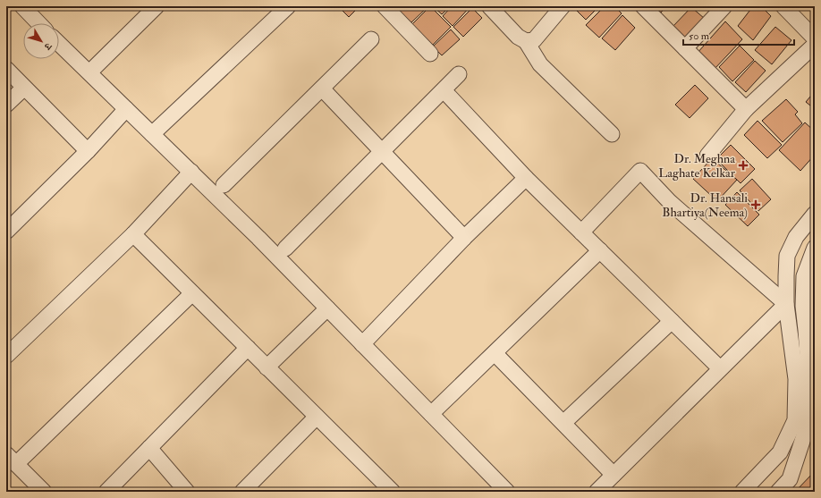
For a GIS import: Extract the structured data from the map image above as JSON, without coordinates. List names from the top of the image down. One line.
{"places":{"health":["Dr. Meghna Laghate Kelkar","Dr. Hansali Bhartiya(Neema)"]},"scale_bar":"50 m","north":"bottom right"}
